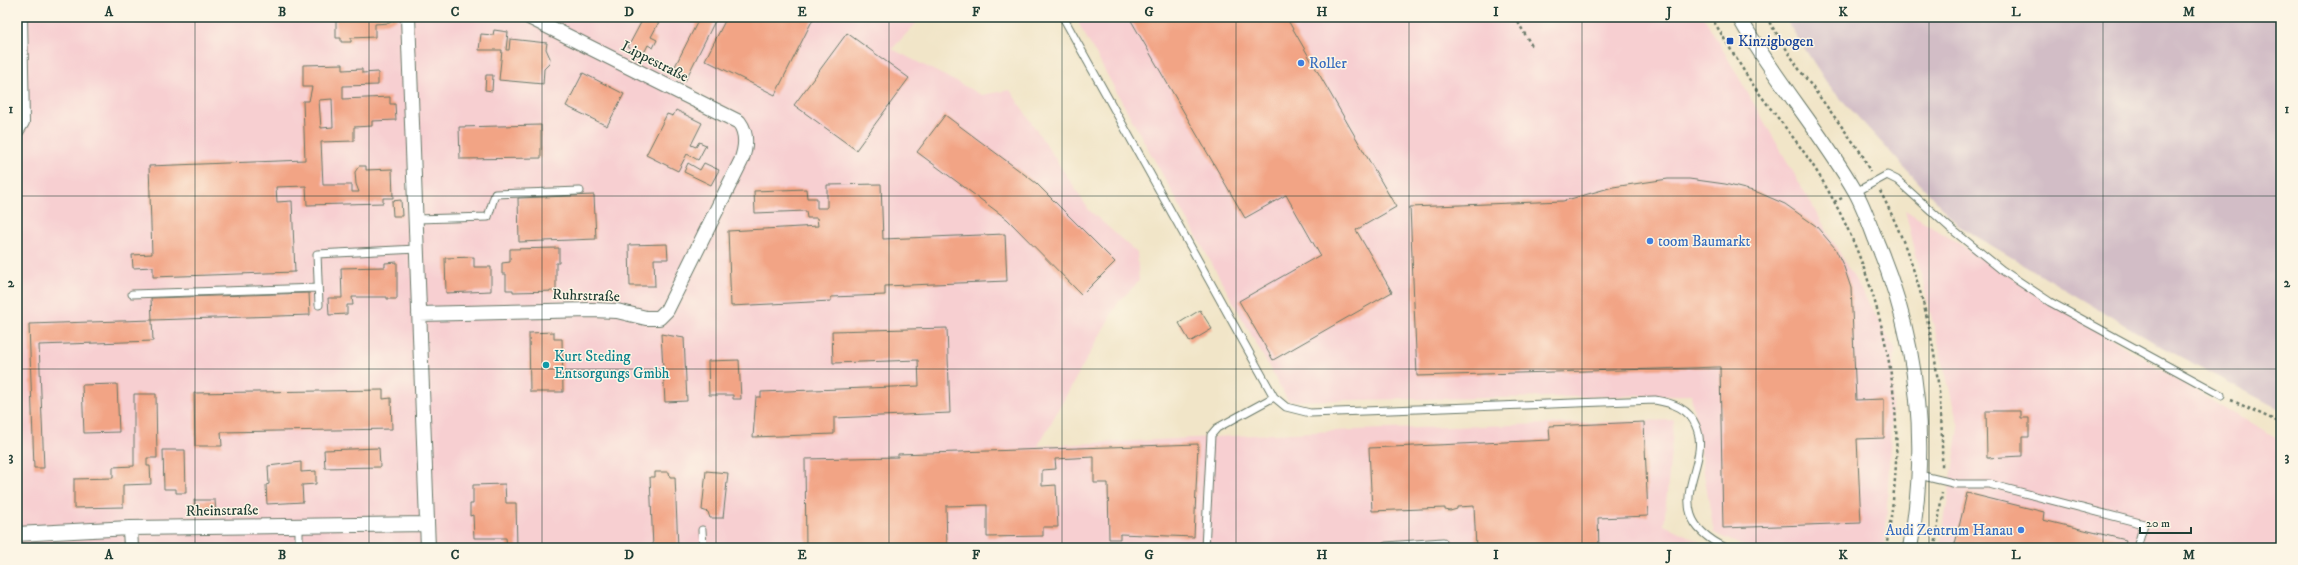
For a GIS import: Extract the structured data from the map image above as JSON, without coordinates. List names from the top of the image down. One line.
{"streets":{"street":["Lippestraße","Ruhrstraße","Rheinstraße"]},"crossings":[["Lippestraße","Ruhrstraße"]],"places":{"transit":["Kinzigbogen"],"other":["Roller","toom Baumarkt","Kurt Steding Entsorgungs Gmbh","Audi Zentrum Hanau"]},"scale_bar":"20 m","grid":{"columns":["A","B","C","D","E","F","G","H","I","J","K","L","M"],"rows":["1","2","3"]}}
